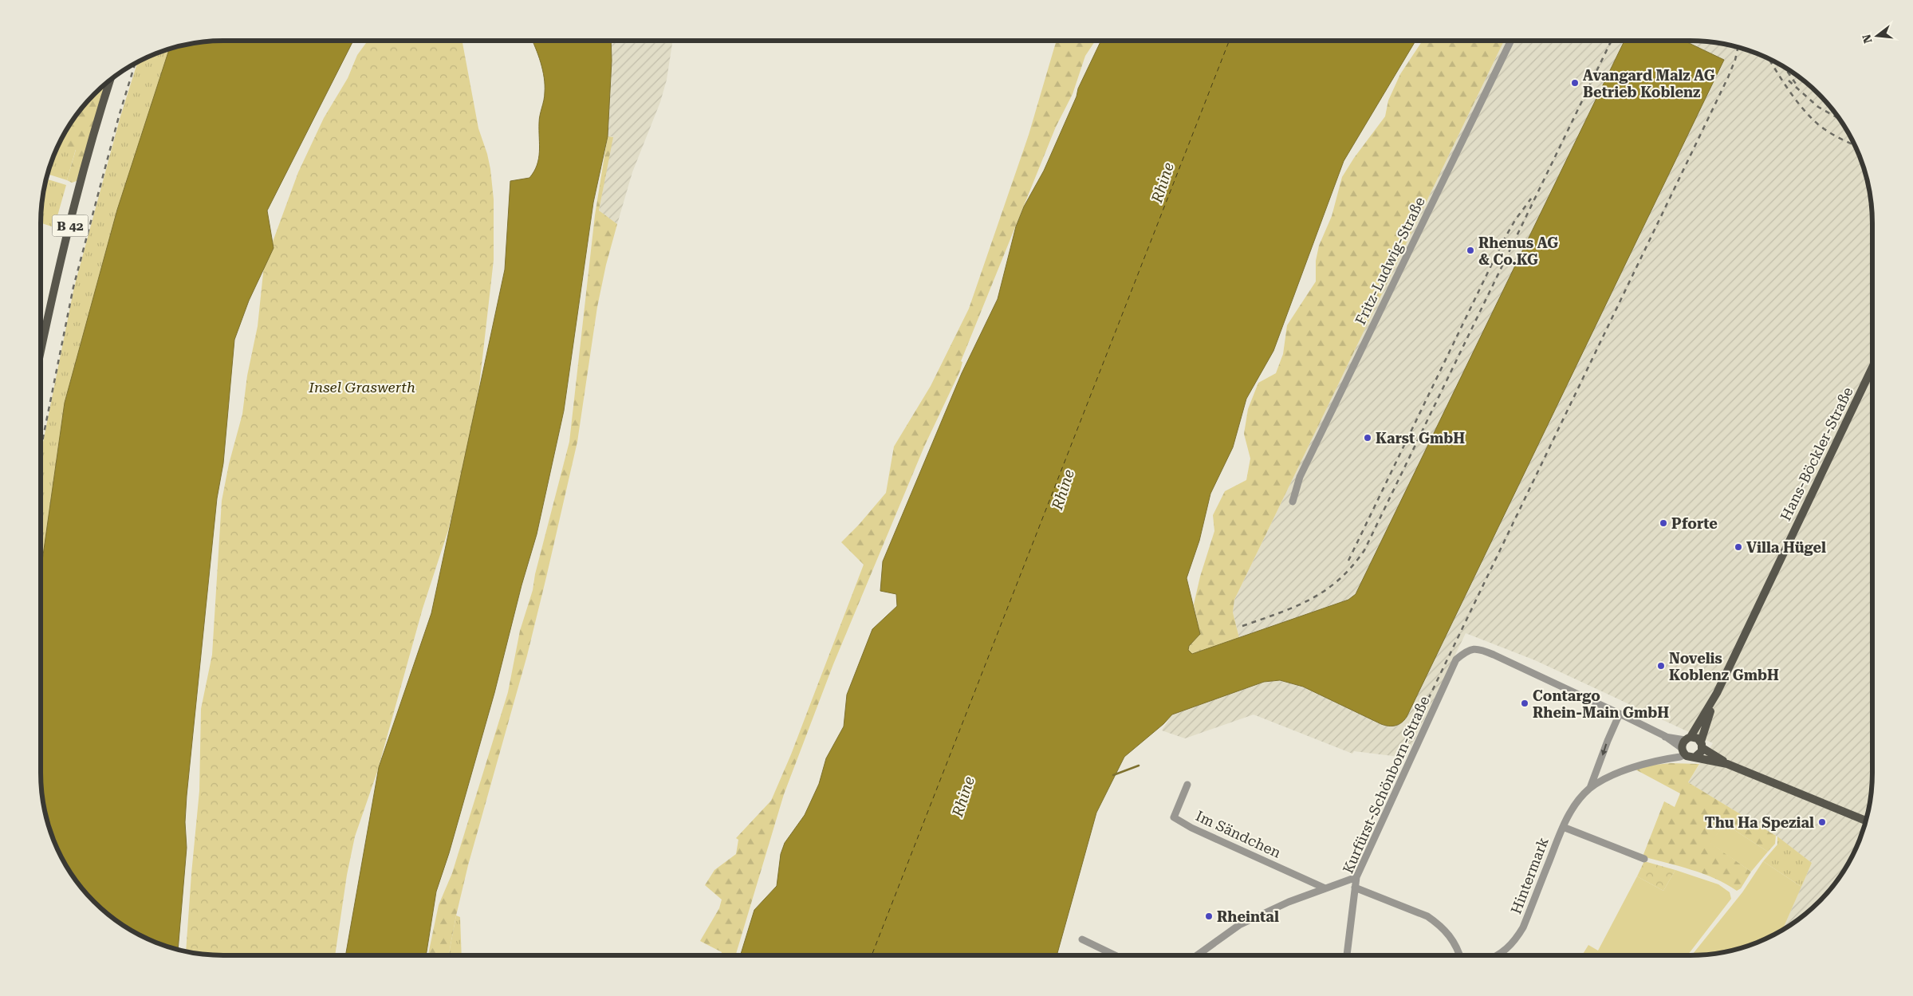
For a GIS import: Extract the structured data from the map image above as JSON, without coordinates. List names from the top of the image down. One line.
{"streets":{"main road":["B 42","Hans-Böckler-Straße"],"street":["Fritz-Ludwig-Straße","Kurfürst-Schönborn-Straße","Im Sändchen","Hintermark"]},"crossings":[["Hans-Böckler-Straße","Hintermark"],["Kurfürst-Schönborn-Straße","Hintermark"]],"water":["Rhine"],"parks":["Insel Graswerth"],"places":["Avangard Malz AG Betrieb Koblenz","Rhenus AG & Co.KG","Karst GmbH","Pforte","Villa Hügel","Novelis Koblenz GmbH","Contargo Rhein-Main GmbH","Thu Ha Spezial","Rheintal"],"north":"left"}
